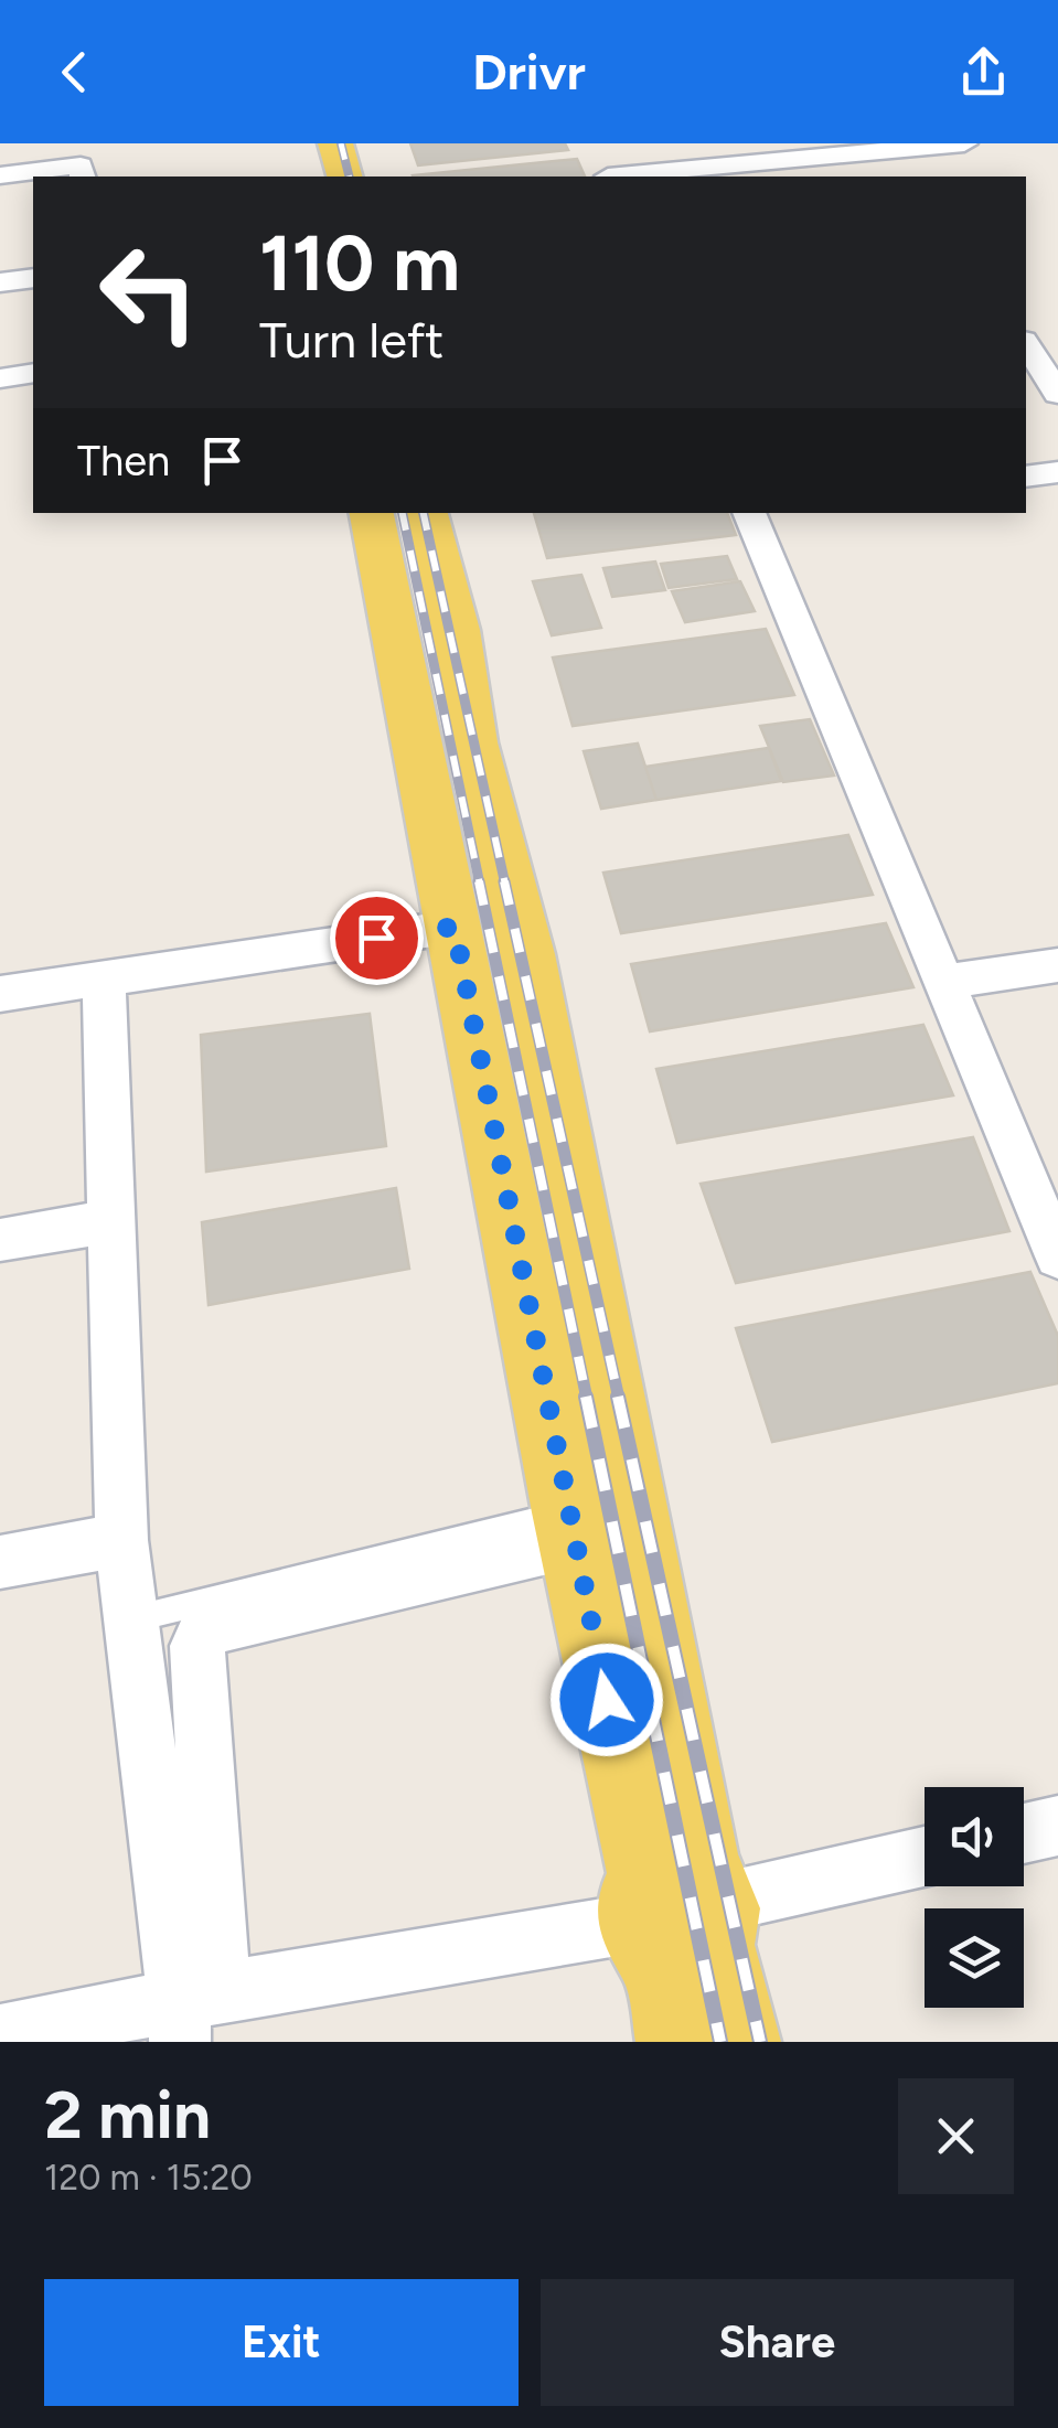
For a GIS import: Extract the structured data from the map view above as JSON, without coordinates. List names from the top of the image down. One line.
{"page":{"header":"Drivr","turn":["110 m","Turn left"],"then":"Then","heading":["2 min","120 m · 15:20"],"buttons":["Exit","Share"]}}
